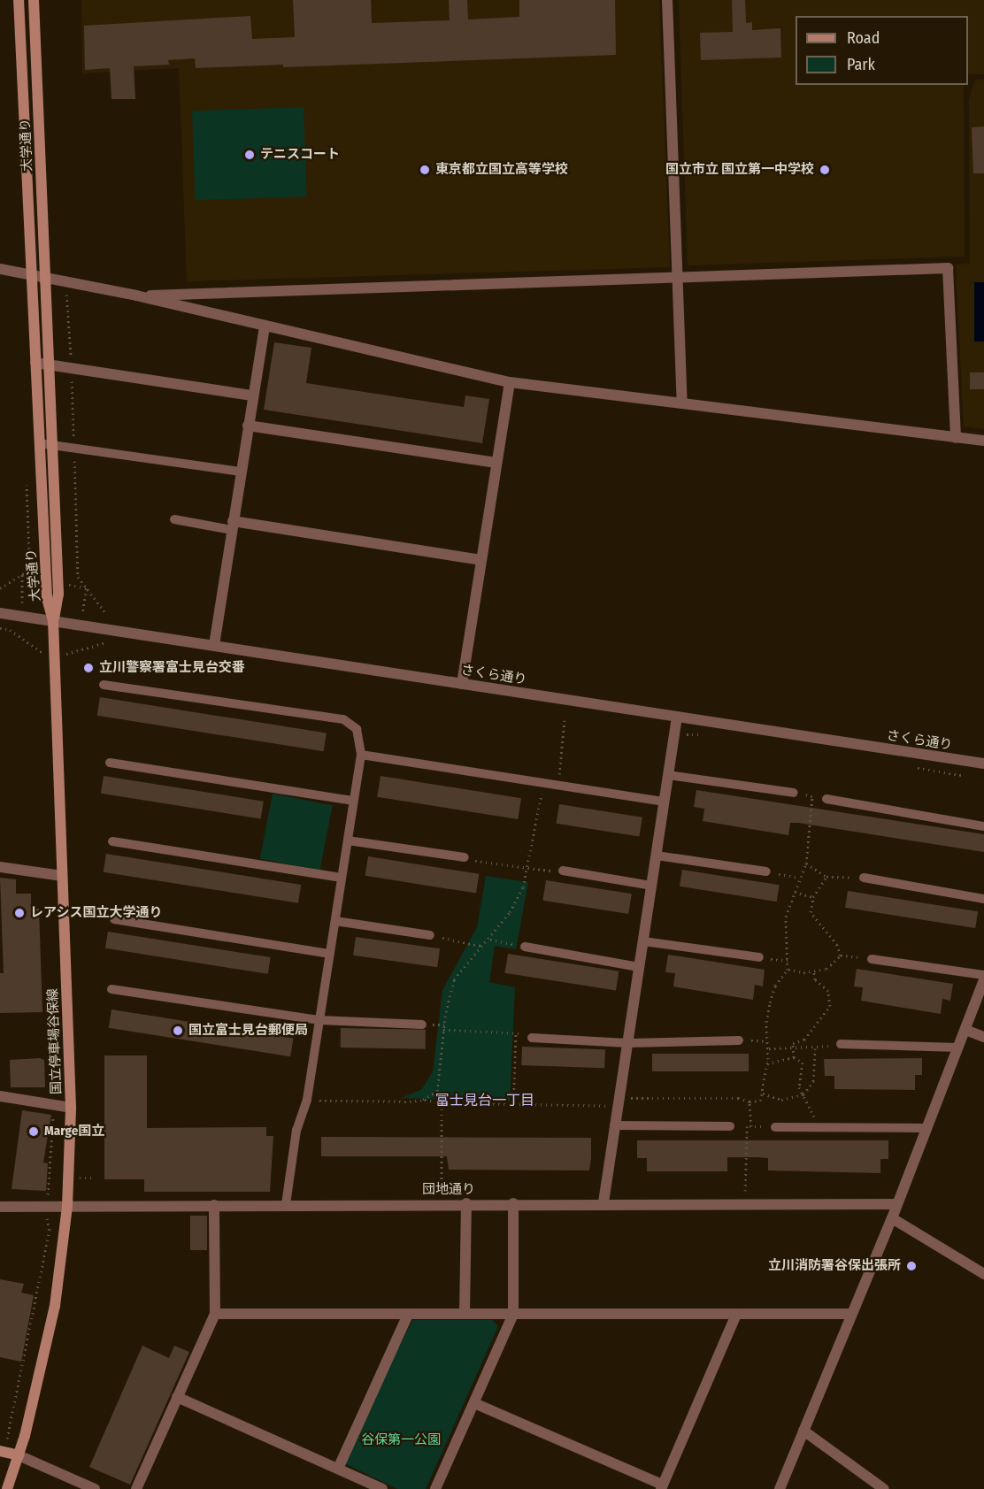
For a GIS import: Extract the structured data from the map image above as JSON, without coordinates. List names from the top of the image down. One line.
{"streets":{"main road":["大学通り","国立停車場谷保線"],"street":["さくら通り","団地通り"]},"crossings":[["大学通り","さくら通り"],["大学通り","国立停車場谷保線"],["さくら通り","国立停車場谷保線"],["国立停車場谷保線","団地通り"]],"districts":["富士見台一丁目"],"parks":["谷保第一公園"],"places":["テニスコート","東京都立国立高等学校","国立市立 国立第一中学校","立川警察署富士見台交番","レアシス国立大学通り","国立富士見台郵便局","Marge国立","立川消防署谷保出張所"],"legend":["Road","Park"]}
